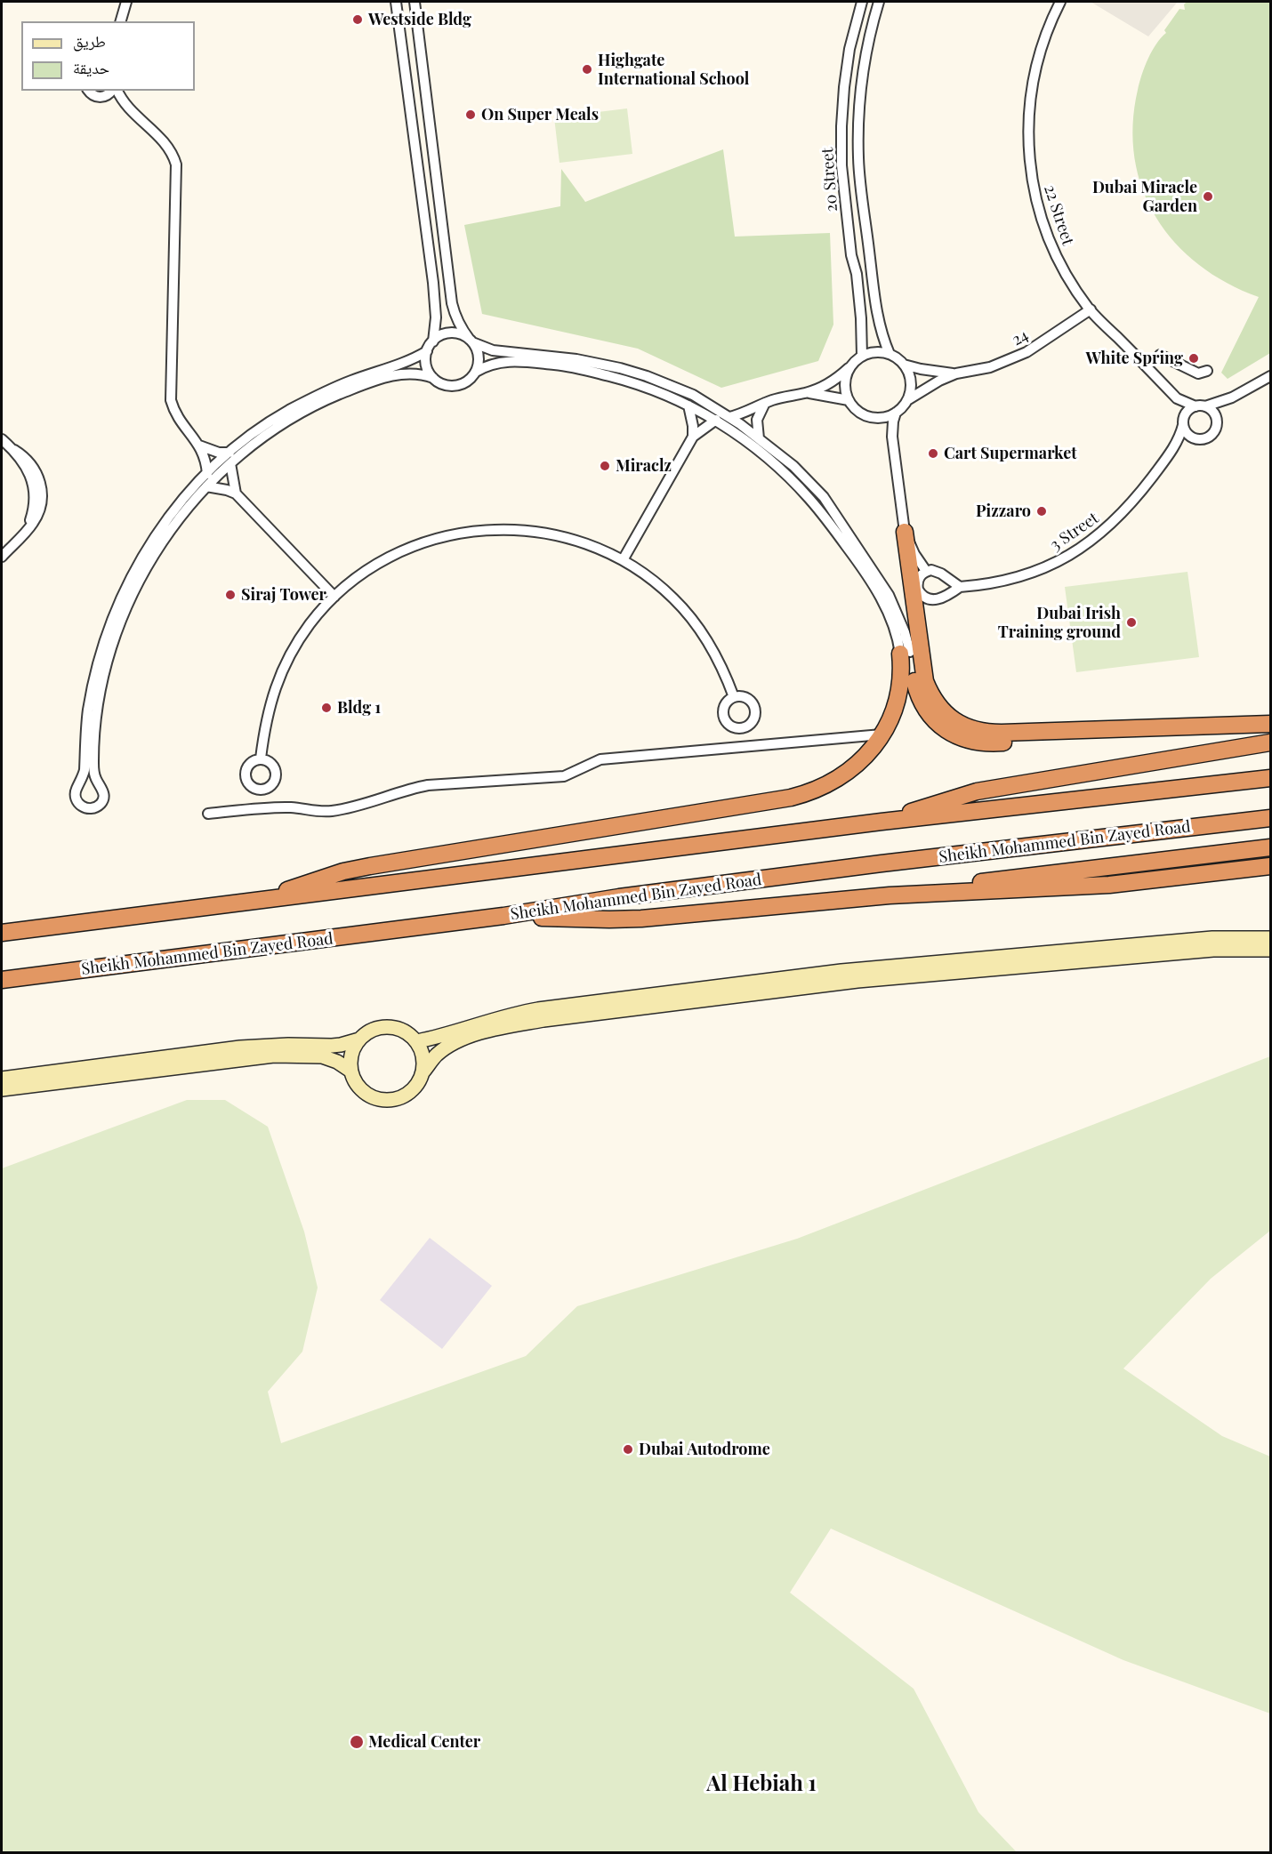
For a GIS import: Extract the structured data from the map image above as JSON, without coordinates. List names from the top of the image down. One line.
{"streets":{"highway":["Sheikh Mohammed Bin Zayed Road"],"street":["20 Street","22 Street","24","3 Street"]},"crossings":[["20 Street","24"],["22 Street","24"],["22 Street","3 Street"]],"districts":["Al Hebiah 1"],"places":["Westside Bldg","Highgate International School","On Super Meals","Dubai Miracle Garden","White Spring","Cart Supermarket","Miraclz","Pizzaro","Siraj Tower","Dubai Irish Training ground","Bldg 1","Dubai Autodrome","Medical Center"],"legend":["طريق","حديقة"]}
